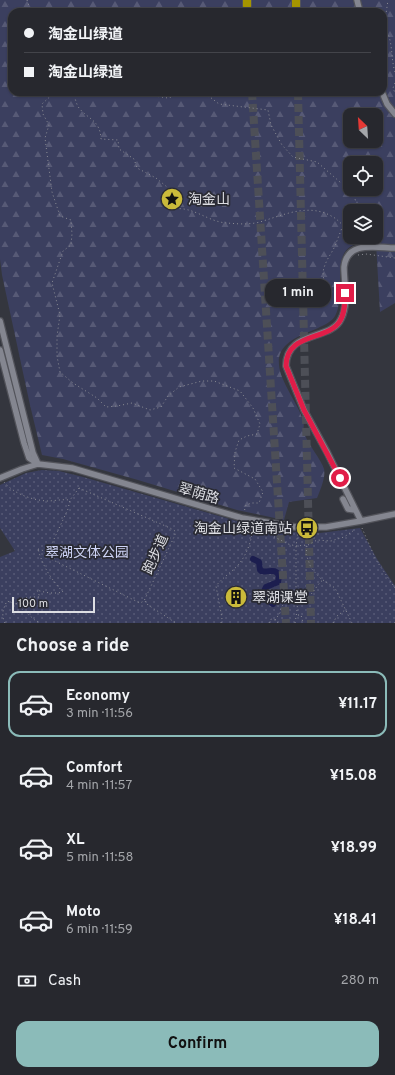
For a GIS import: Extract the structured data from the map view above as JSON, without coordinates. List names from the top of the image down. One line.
{"streets":{"street":["翠荫路"],"path":["跑步道"]},"parks":["翠湖文体公园"],"places":{"place":["淘金山"],"bus stop":["淘金山绿道南站"],"building":["翠湖课堂"]},"scale_bar":"100 m","north":"top left","page":{"banner":["淘金山绿道","淘金山绿道"],"bubble":"1 min","scale":"100 m","heading":"Choose a ride","list":[{"name":"Economy","note":"3 min · 11:56","value":"¥11.17"},{"name":"Comfort","note":"4 min · 11:57","value":"¥15.08"},{"name":"XL","note":"5 min · 11:58","value":"¥18.99"},{"name":"Moto","note":"6 min · 11:59","value":"¥18.41"}],"pay":["Cash","280 m"],"buttons":"Confirm"}}
